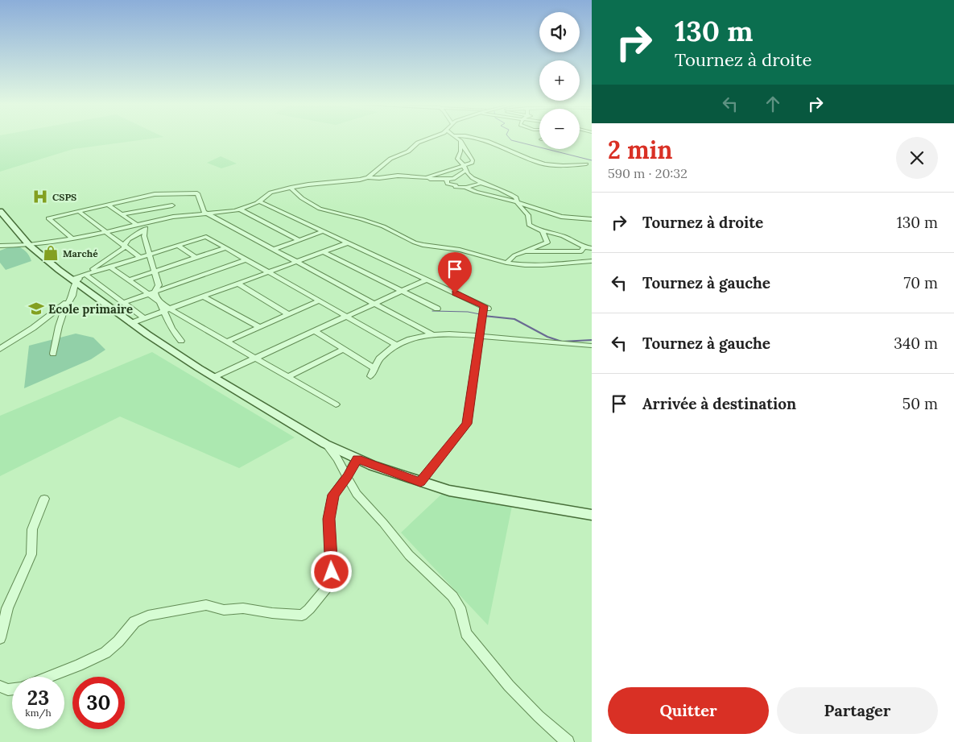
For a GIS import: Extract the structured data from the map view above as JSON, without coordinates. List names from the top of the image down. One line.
{"places":{"hospital":["CSPS"],"shop":["Marché"],"school or university":["Ecole primaire"]},"page":{"turn":["130 m","Tournez à droite"],"map_buttons":["+","−"],"heading":["2 min","590 m · 20:32"],"list":[{"name":"Tournez à droite","value":"130 m"},{"name":"Tournez à gauche","value":"70 m"},{"name":"Tournez à gauche","value":"340 m"},{"name":"Arrivée à destination","value":"50 m"}],"speed":"23 km/h","limit":"30","buttons":["Quitter","Partager"]}}
